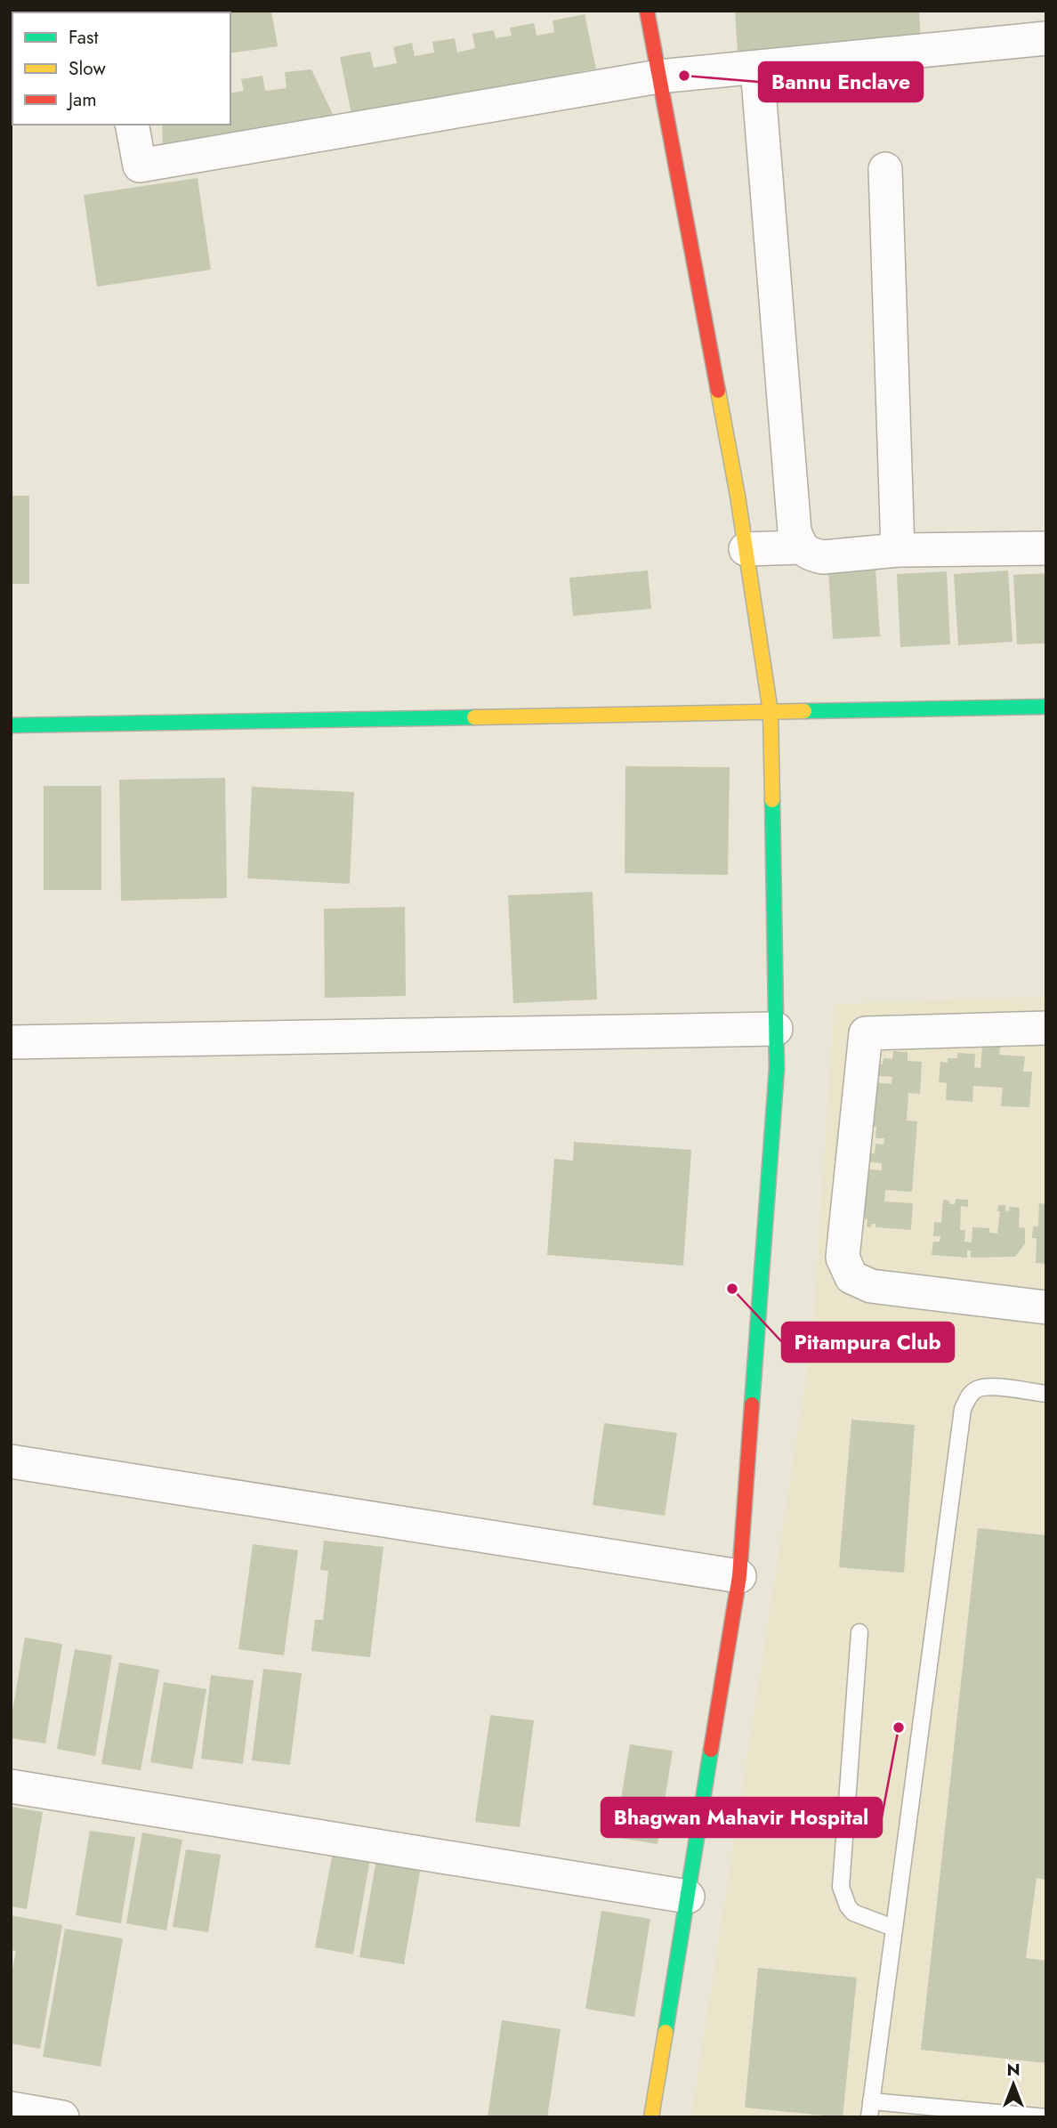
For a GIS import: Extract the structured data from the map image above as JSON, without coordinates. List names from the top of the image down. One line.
{"places":["Bannu Enclave","Pitampura Club","Bhagwan Mahavir Hospital"],"legend":["Fast","Slow","Jam"],"north":"top"}
